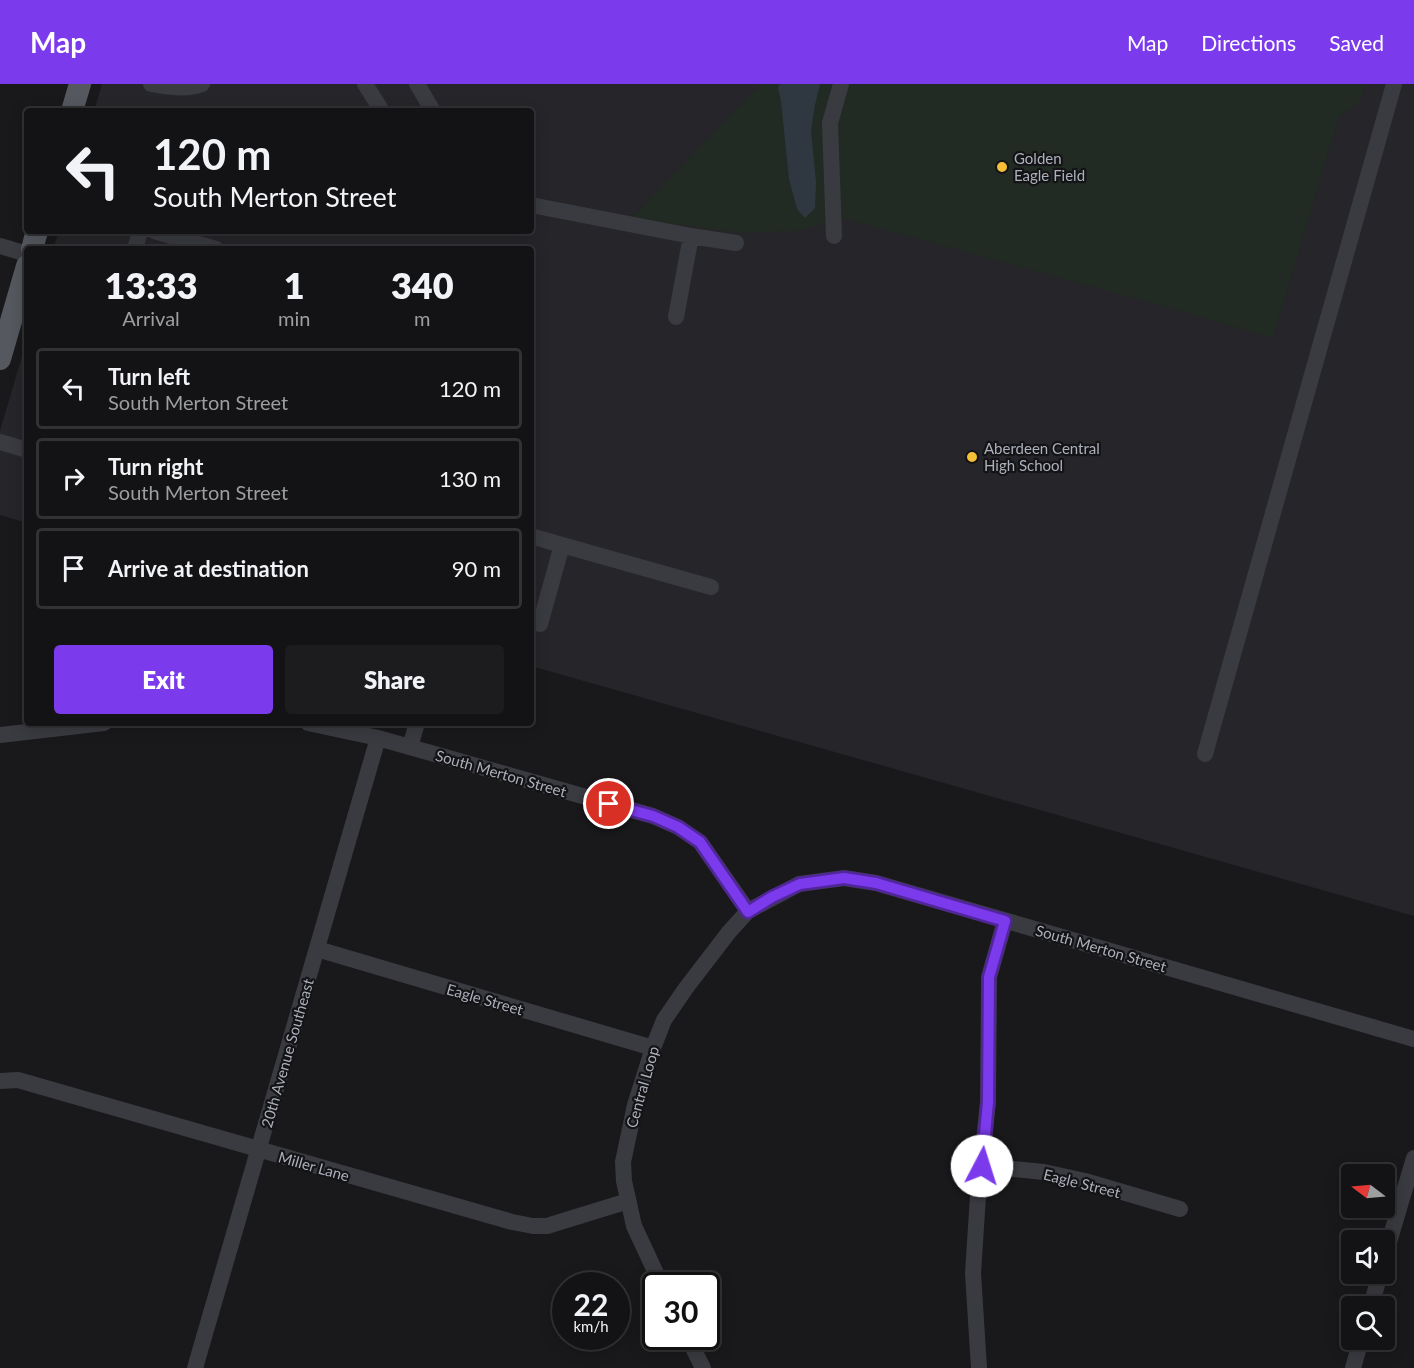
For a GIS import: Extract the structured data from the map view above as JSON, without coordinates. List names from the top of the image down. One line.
{"streets":{"street":["South Merton Street","Eagle Street","20th Avenue Southeast","Central Loop","Miller Lane"]},"crossings":[["South Merton Street","20th Avenue Southeast"],["South Merton Street","Central Loop"],["Eagle Street","20th Avenue Southeast"],["Eagle Street","Central Loop"],["20th Avenue Southeast","Miller Lane"],["Central Loop","Miller Lane"]],"places":["Golden Eagle Field","Aberdeen Central High School"],"north":"left","page":{"header":"Map","nav":["Map","Directions","Saved"],"turn":["120 m","South Merton Street"],"eta":["13:33","Arrival","1","min","340","m"],"list":[{"name":"Turn left","note":"South Merton Street","value":"120 m"},{"name":"Turn right","note":"South Merton Street","value":"130 m"},{"name":"Arrive at destination","value":"90 m"}],"buttons":["Exit","Share"],"speed":"22 km/h","limit":"30"}}
